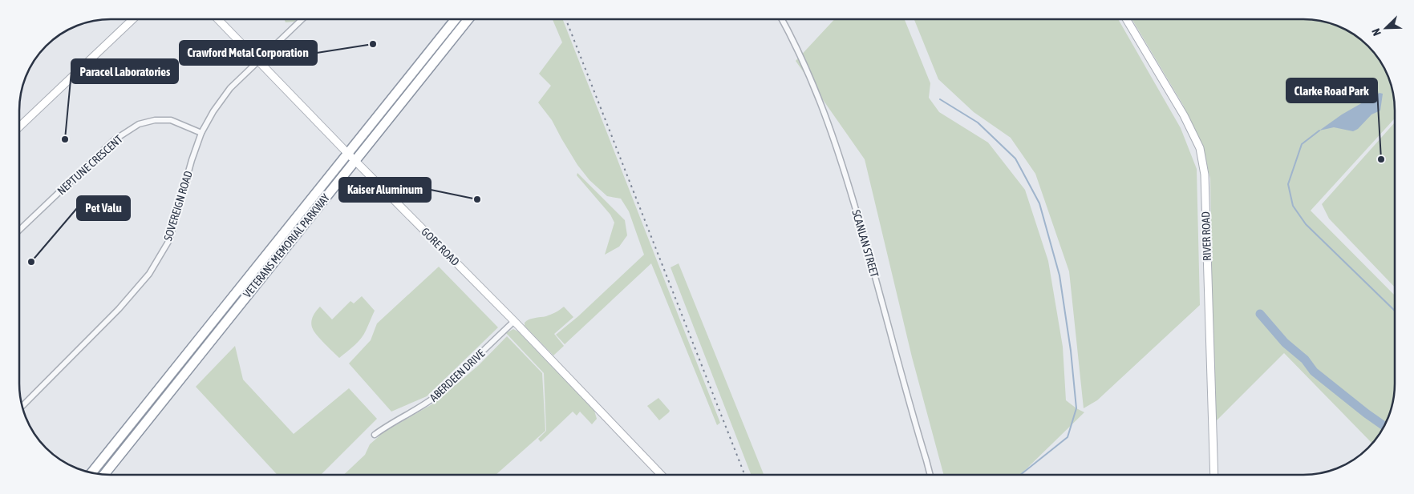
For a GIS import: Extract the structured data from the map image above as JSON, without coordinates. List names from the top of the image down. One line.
{"streets":{"highway":["VETERANS MEMORIAL PARKWAY"],"street":["NEPTUNE CRESCENT","SOVEREIGN ROAD","RIVER ROAD","SCANLAN STREET","GORE ROAD","ABERDEEN DRIVE"]},"crossings":[["NEPTUNE CRESCENT","SOVEREIGN ROAD"],["SOVEREIGN ROAD","GORE ROAD"],["VETERANS MEMORIAL PARKWAY","GORE ROAD"],["GORE ROAD","ABERDEEN DRIVE"]],"places":["Crawford Metal Corporation","Paracel Laboratories","Clarke Road Park","Kaiser Aluminum","Pet Valu"],"north":"bottom left"}
